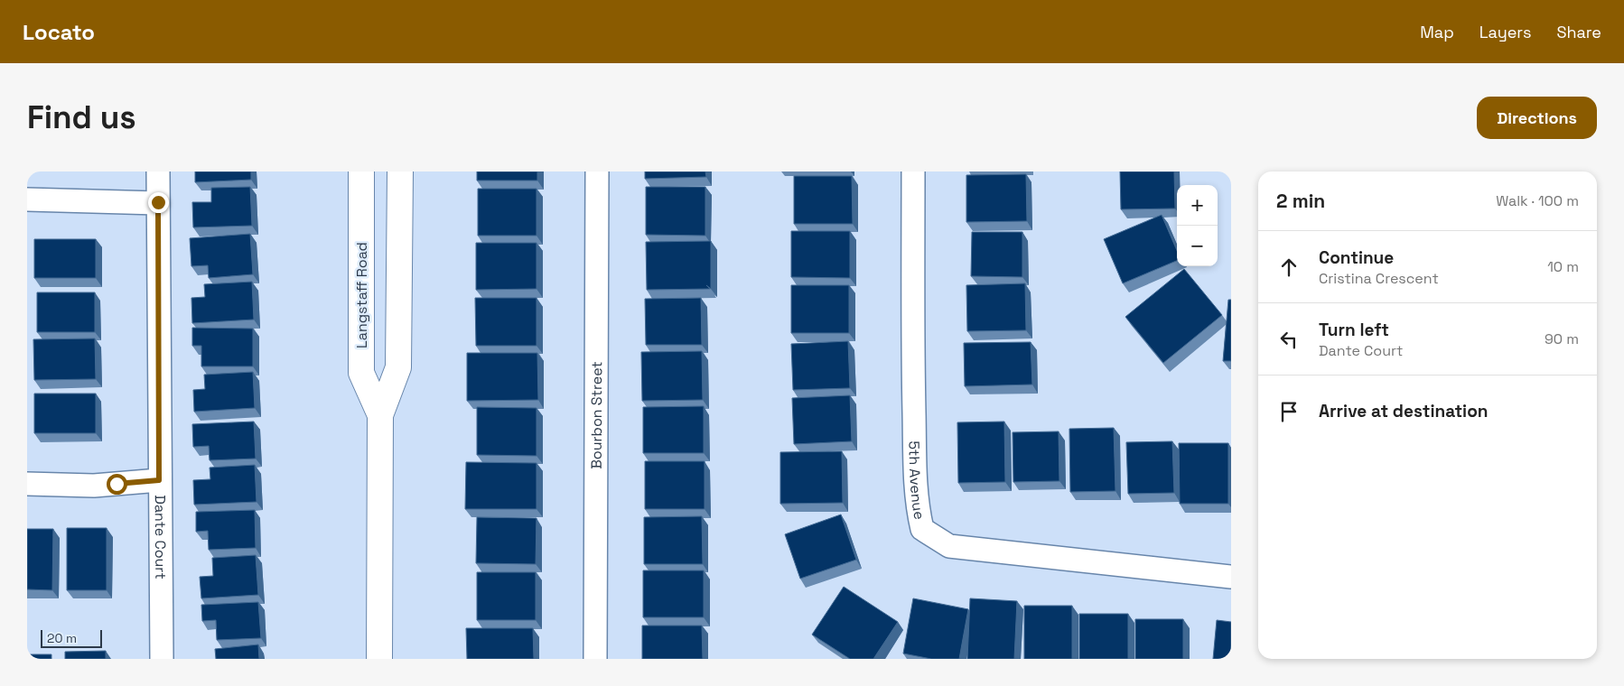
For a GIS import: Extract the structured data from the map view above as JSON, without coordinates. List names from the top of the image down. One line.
{"streets":{"main road":["Langstaff Road"],"street":["Bourbon Street","5th Avenue","Dante Court"]},"scale_bar":"20 m","page":{"header":"Locato","nav":["Map","Layers","Share"],"buttons":"Directions","title":"Find us","heading":["2 min","Walk · 100 m"],"map_buttons":["+","−"],"list":[["Continue","Cristina Crescent","10 m"],["Turn left","Dante Court","90 m"],"Arrive at destination"],"scale":"20 m"}}
